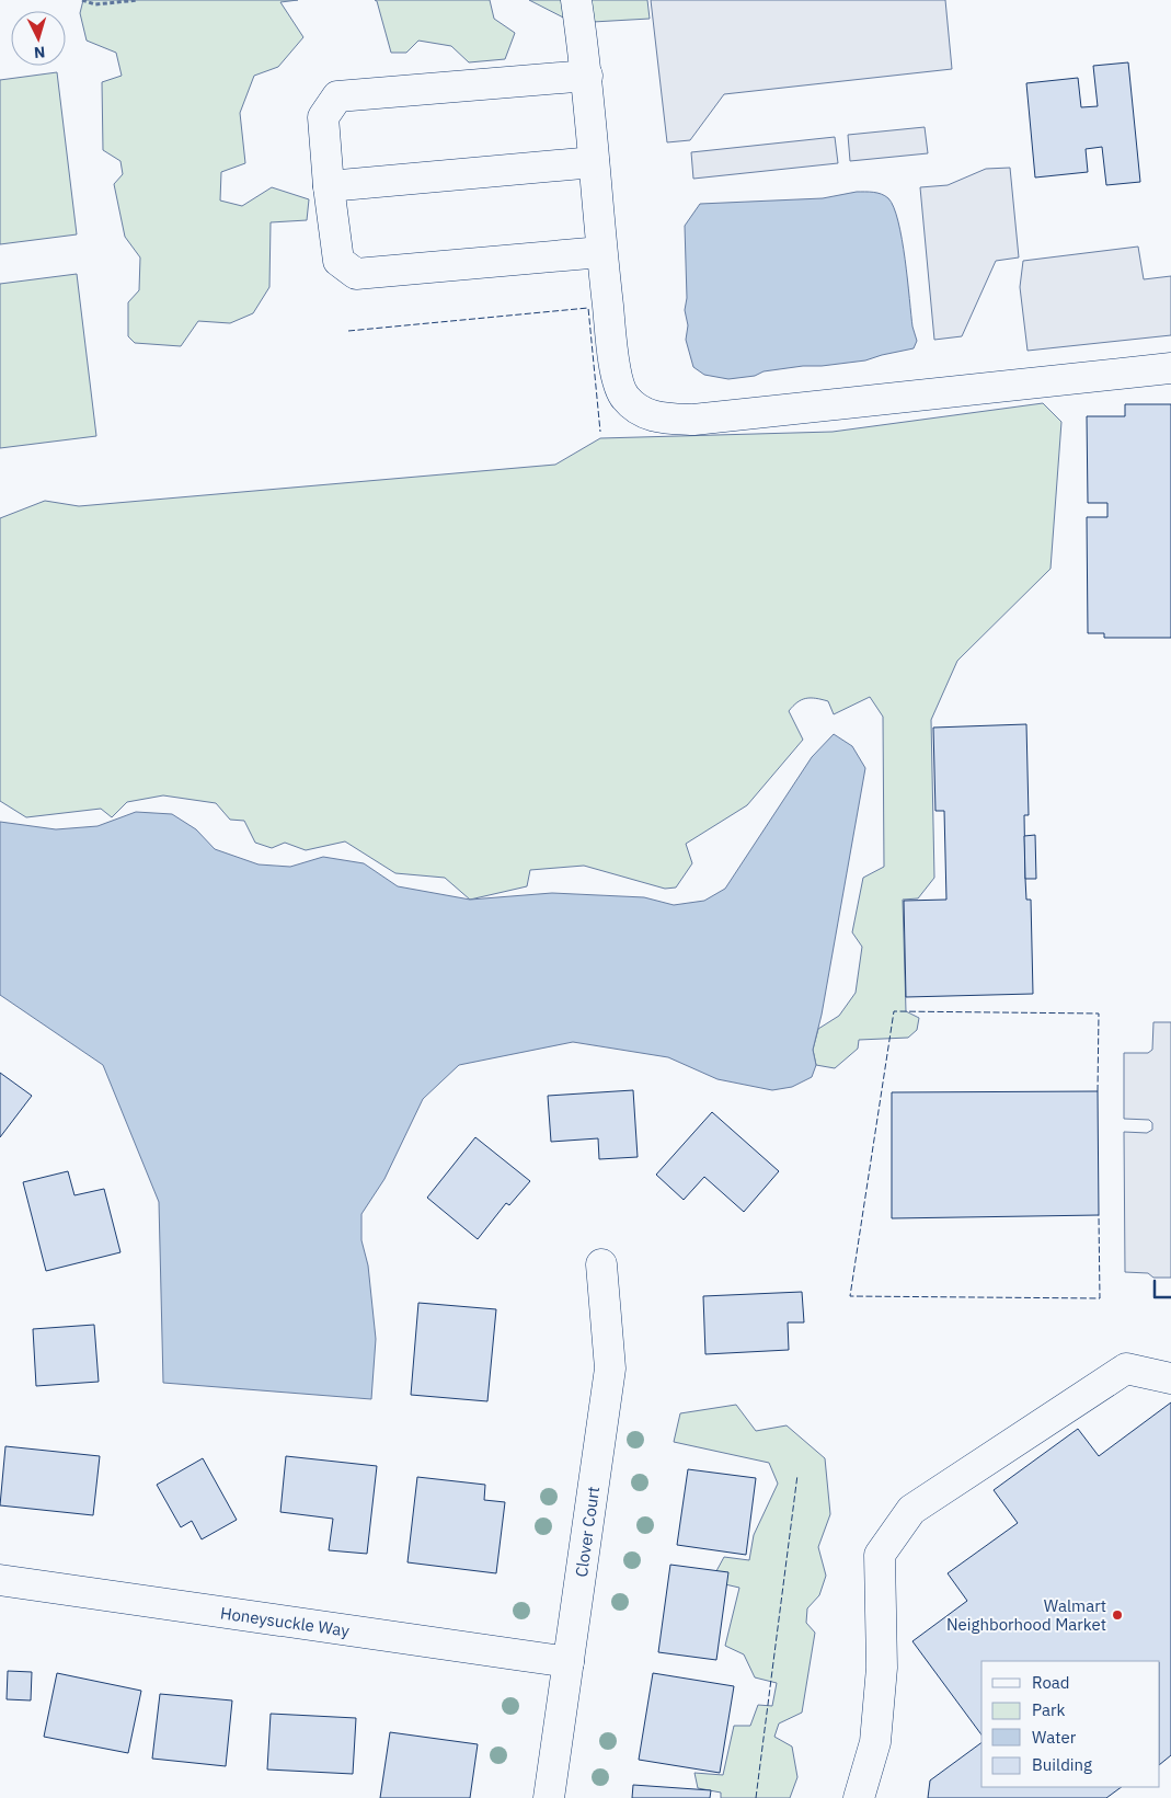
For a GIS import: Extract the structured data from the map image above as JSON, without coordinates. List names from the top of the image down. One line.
{"streets":{"street":["Clover Court","Honeysuckle Way"]},"crossings":[["Clover Court","Honeysuckle Way"]],"places":["Walmart Neighborhood Market"],"legend":["Road","Park","Water","Building"],"north":"bottom"}
